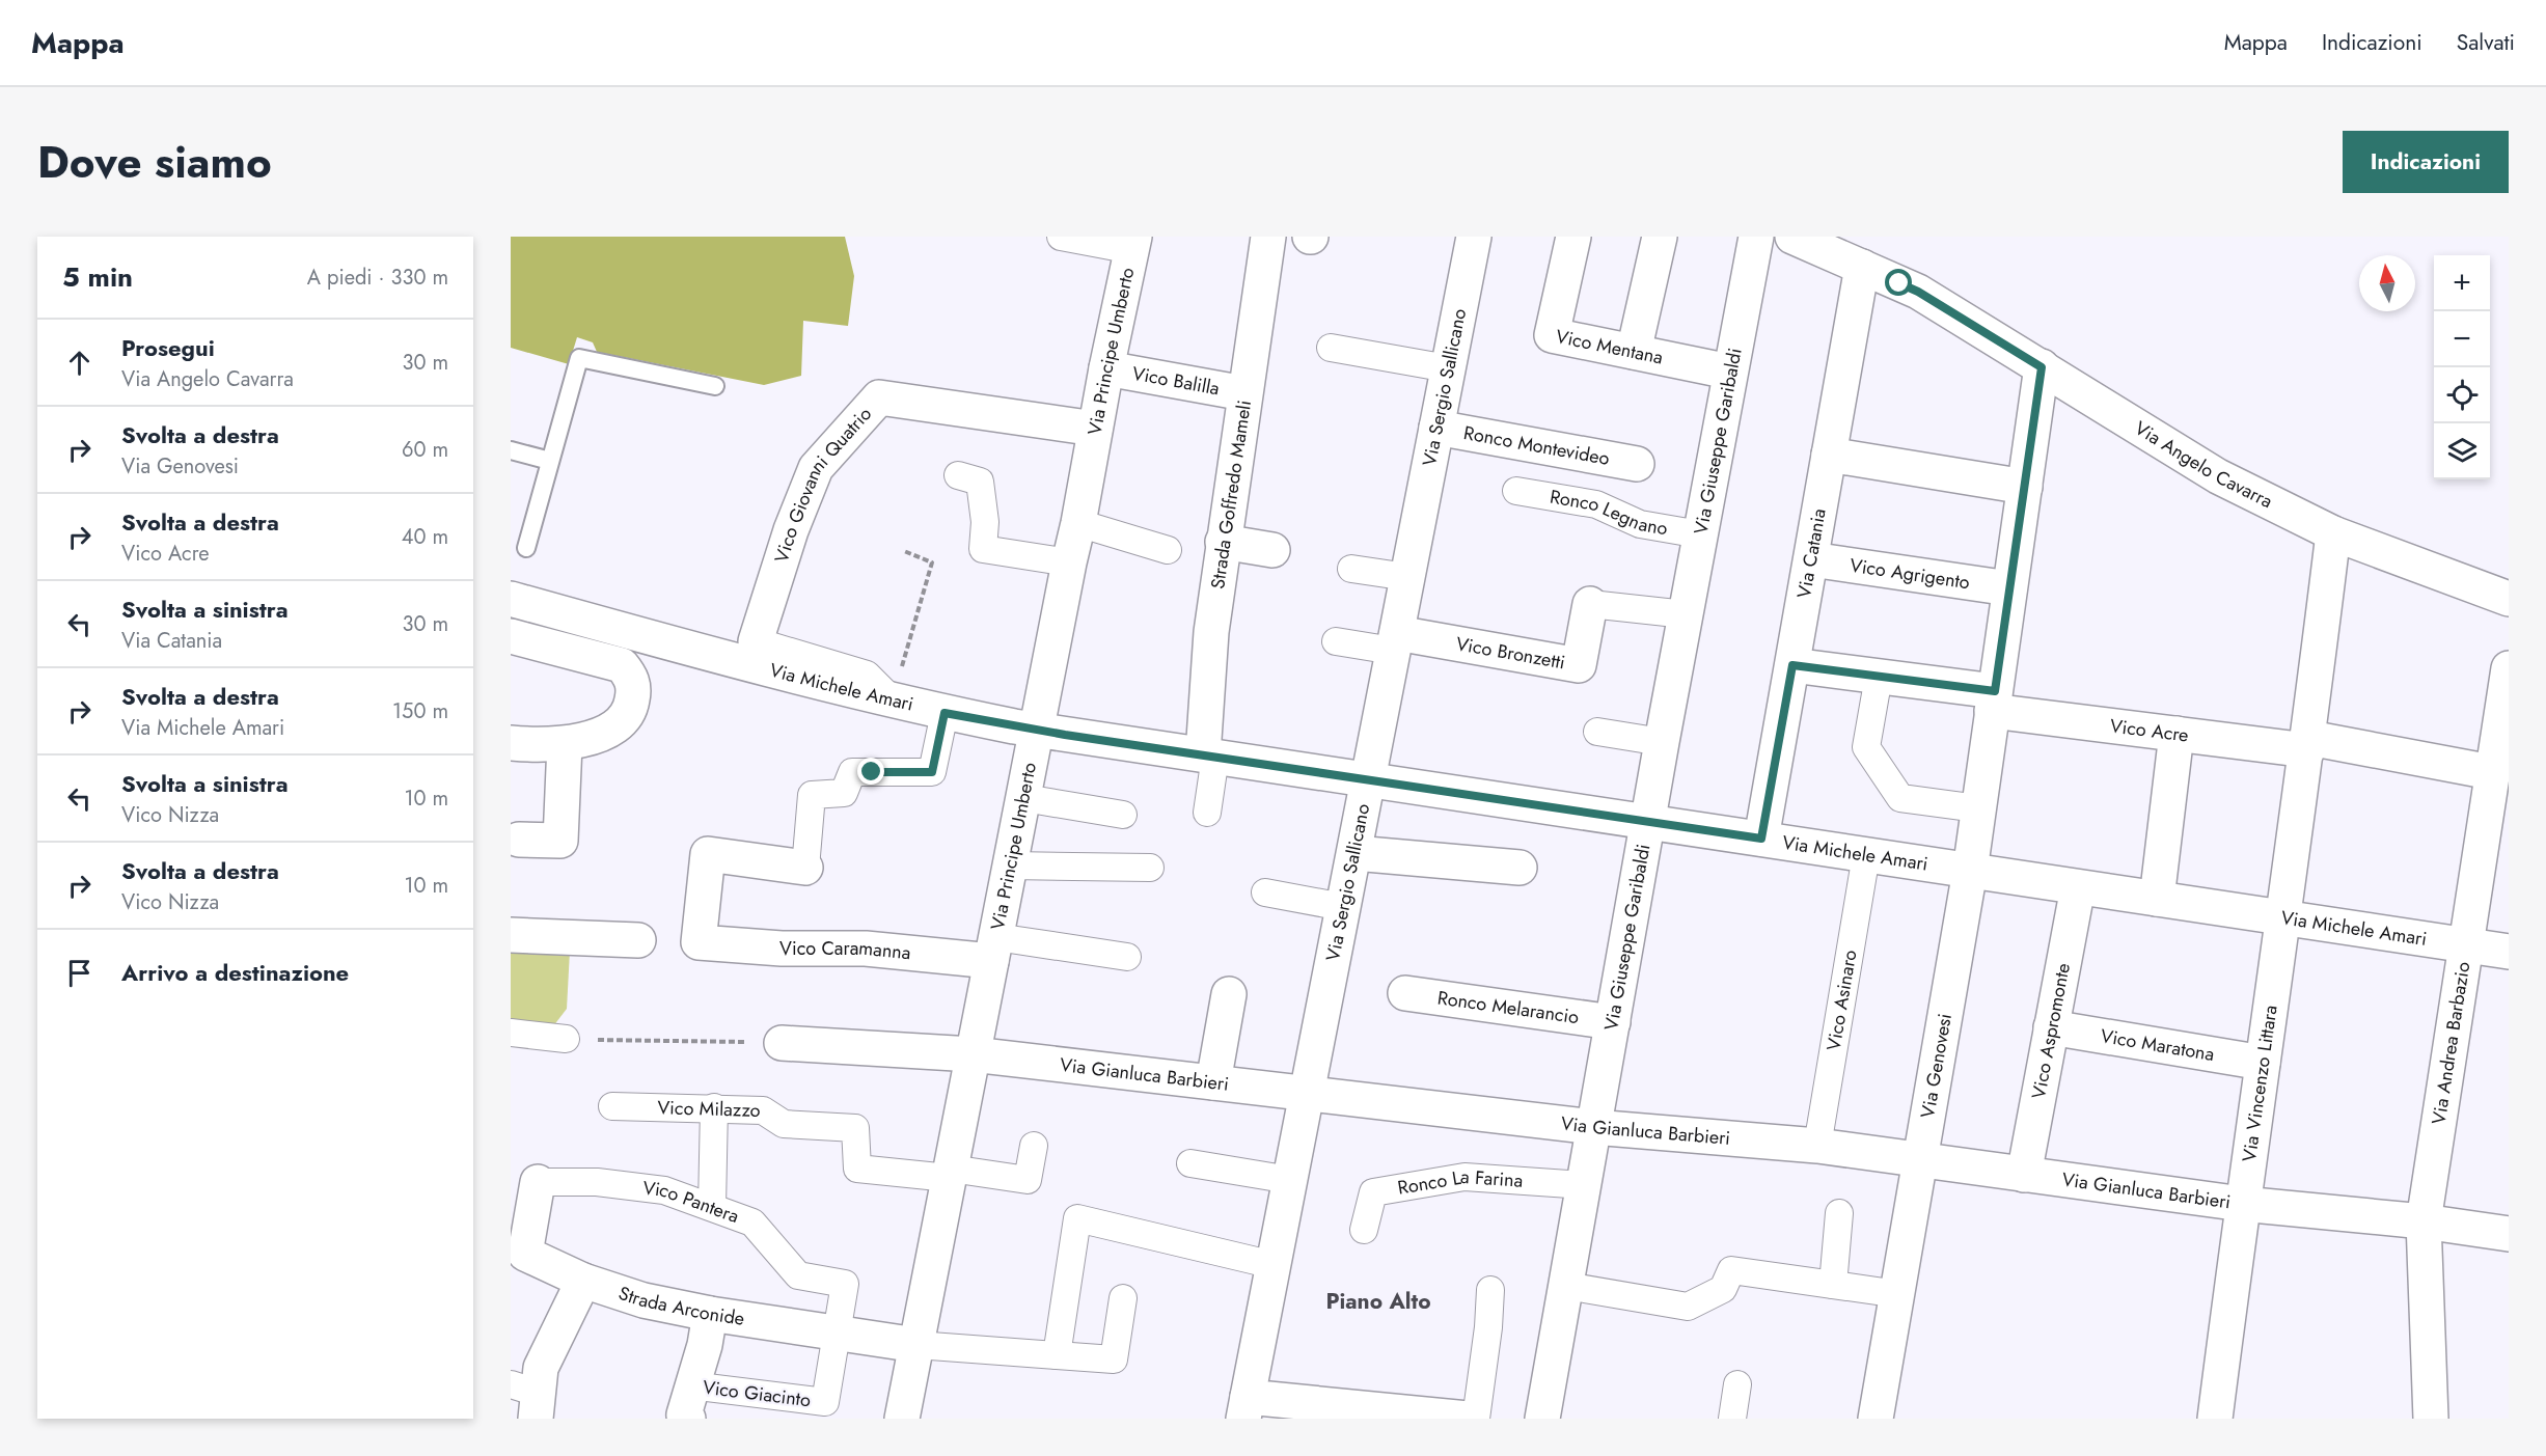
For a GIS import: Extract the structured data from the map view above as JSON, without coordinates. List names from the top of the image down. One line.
{"streets":{"street":["Vico Mentana","Via Principe Umberto","Vico Balilla","Via Sergio Sallicano","Via Giuseppe Garibaldi","Ronco Montevideo","Via Angelo Cavarra","Vico Giovanni Quatrio","Strada Goffredo Mameli","Ronco Legnano","Via Catania","Vico Agrigento","Vico Bronzetti","Via Michele Amari","Vico Acre","Vico Caramanna","Vico Asinaro","Ronco Melarancio","Vico Aspromonte","Via Andrea Barbazio","Vico Maratona","Via Genovesi","Via Gianluca Barbieri","Via Vincenzo Littara","Vico Milazzo","Ronco La Farina","Vico Pantera","Strada Arconide","Vico Giacinto"]},"crossings":[["Vico Mentana","Via Giuseppe Garibaldi"],["Via Principe Umberto","Vico Balilla"],["Via Principe Umberto","Vico Giovanni Quatrio"],["Via Principe Umberto","Via Michele Amari"],["Via Principe Umberto","Vico Caramanna"],["Via Principe Umberto","Via Gianluca Barbieri"],["Via Principe Umberto","Vico Milazzo"],["Via Principe Umberto","Strada Arconide"],["Vico Balilla","Strada Goffredo Mameli"],["Via Sergio Sallicano","Ronco Montevideo"],["Via Sergio Sallicano","Vico Bronzetti"],["Via Sergio Sallicano","Via Michele Amari"],["Via Sergio Sallicano","Via Gianluca Barbieri"],["Via Giuseppe Garibaldi","Ronco Legnano"],["Via Giuseppe Garibaldi","Vico Bronzetti"],["Via Giuseppe Garibaldi","Via Michele Amari"],["Via Giuseppe Garibaldi","Ronco Melarancio"],["Via Giuseppe Garibaldi","Via Gianluca Barbieri"],["Via Giuseppe Garibaldi","Ronco La Farina"],["Via Angelo Cavarra","Via Catania"],["Via Angelo Cavarra","Via Genovesi"],["Via Angelo Cavarra","Via Vincenzo Littara"],["Vico Giovanni Quatrio","Via Michele Amari"],["Strada Goffredo Mameli","Via Michele Amari"],["Via Catania","Vico Agrigento"],["Via Catania","Via Michele Amari"],["Via Catania","Vico Acre"],["Vico Agrigento","Via Genovesi"],["Via Michele Amari","Vico Asinaro"],["Via Michele Amari","Vico Aspromonte"],["Via Michele Amari","Via Andrea Barbazio"],["Via Michele Amari","Via Genovesi"],["Via Michele Amari","Via Vincenzo Littara"],["Vico Acre","Via Andrea Barbazio"],["Vico Acre","Via Genovesi"],["Vico Acre","Via Vincenzo Littara"],["Vico Asinaro","Via Gianluca Barbieri"],["Vico Aspromonte","Vico Maratona"],["Vico Aspromonte","Via Gianluca Barbieri"],["Via Andrea Barbazio","Via Gianluca Barbieri"],["Vico Maratona","Via Vincenzo Littara"],["Via Genovesi","Via Gianluca Barbieri"],["Via Gianluca Barbieri","Via Vincenzo Littara"],["Vico Pantera","Strada Arconide"],["Vico Pantera","Vico Giacinto"],["Strada Arconide","Vico Giacinto"]],"districts":["Piano Alto"],"north":"top","page":{"header":"Mappa","nav":["Mappa","Indicazioni","Salvati"],"title":"Dove siamo","buttons":"Indicazioni","heading":["5 min","A piedi · 330 m"],"map_buttons":["+","−"],"list":[["Prosegui","Via Angelo Cavarra","30 m"],["Svolta a destra","Via Genovesi","60 m"],["Svolta a destra","Vico Acre","40 m"],["Svolta a sinistra","Via Catania","30 m"],["Svolta a destra","Via Michele Amari","150 m"],["Svolta a sinistra","Vico Nizza","10 m"],["Svolta a destra","Vico Nizza","10 m"],"Arrivo a destinazione"]}}
